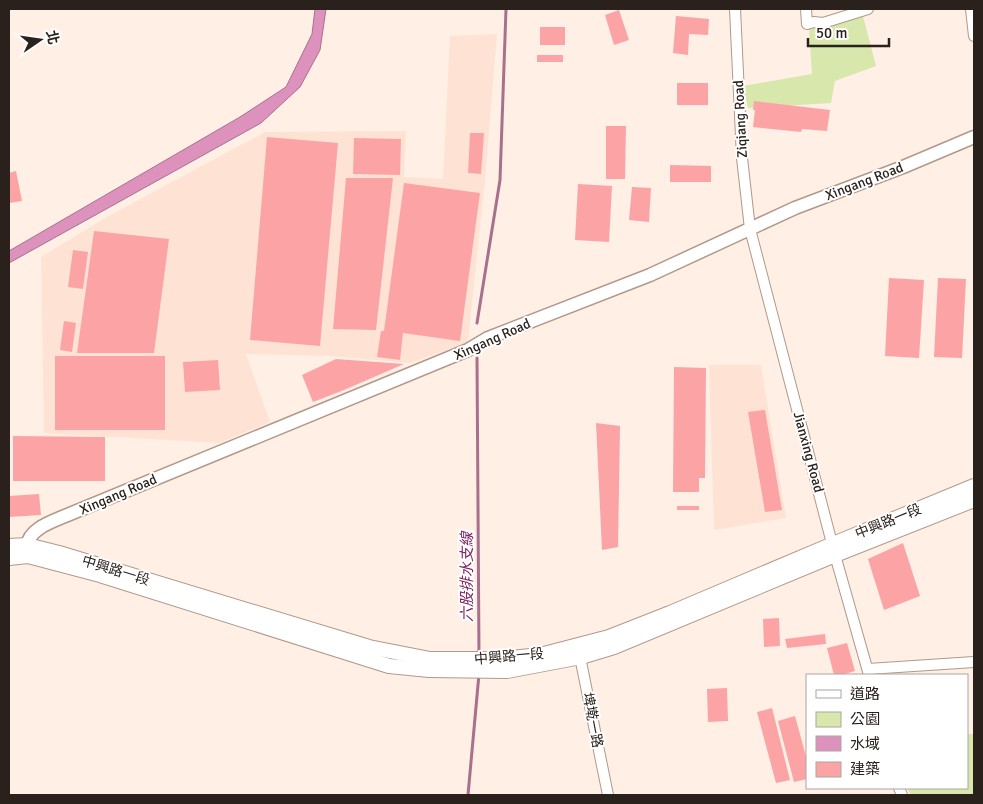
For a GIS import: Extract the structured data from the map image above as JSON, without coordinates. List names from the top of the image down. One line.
{"streets":{"main road":["中興路一段"],"street":["Ziqiang Road","Xingang Road","Jianxing Road","埤墘一路"]},"crossings":[["Ziqiang Road","Xingang Road"],["Ziqiang Road","Jianxing Road"],["Xingang Road","Jianxing Road"],["Xingang Road","中興路一段"],["Jianxing Road","中興路一段"],["中興路一段","埤墘一路"]],"water":["六股排水支線"],"legend":["道路","公園","水域","建築"],"scale_bar":"50 m","north":"right"}
